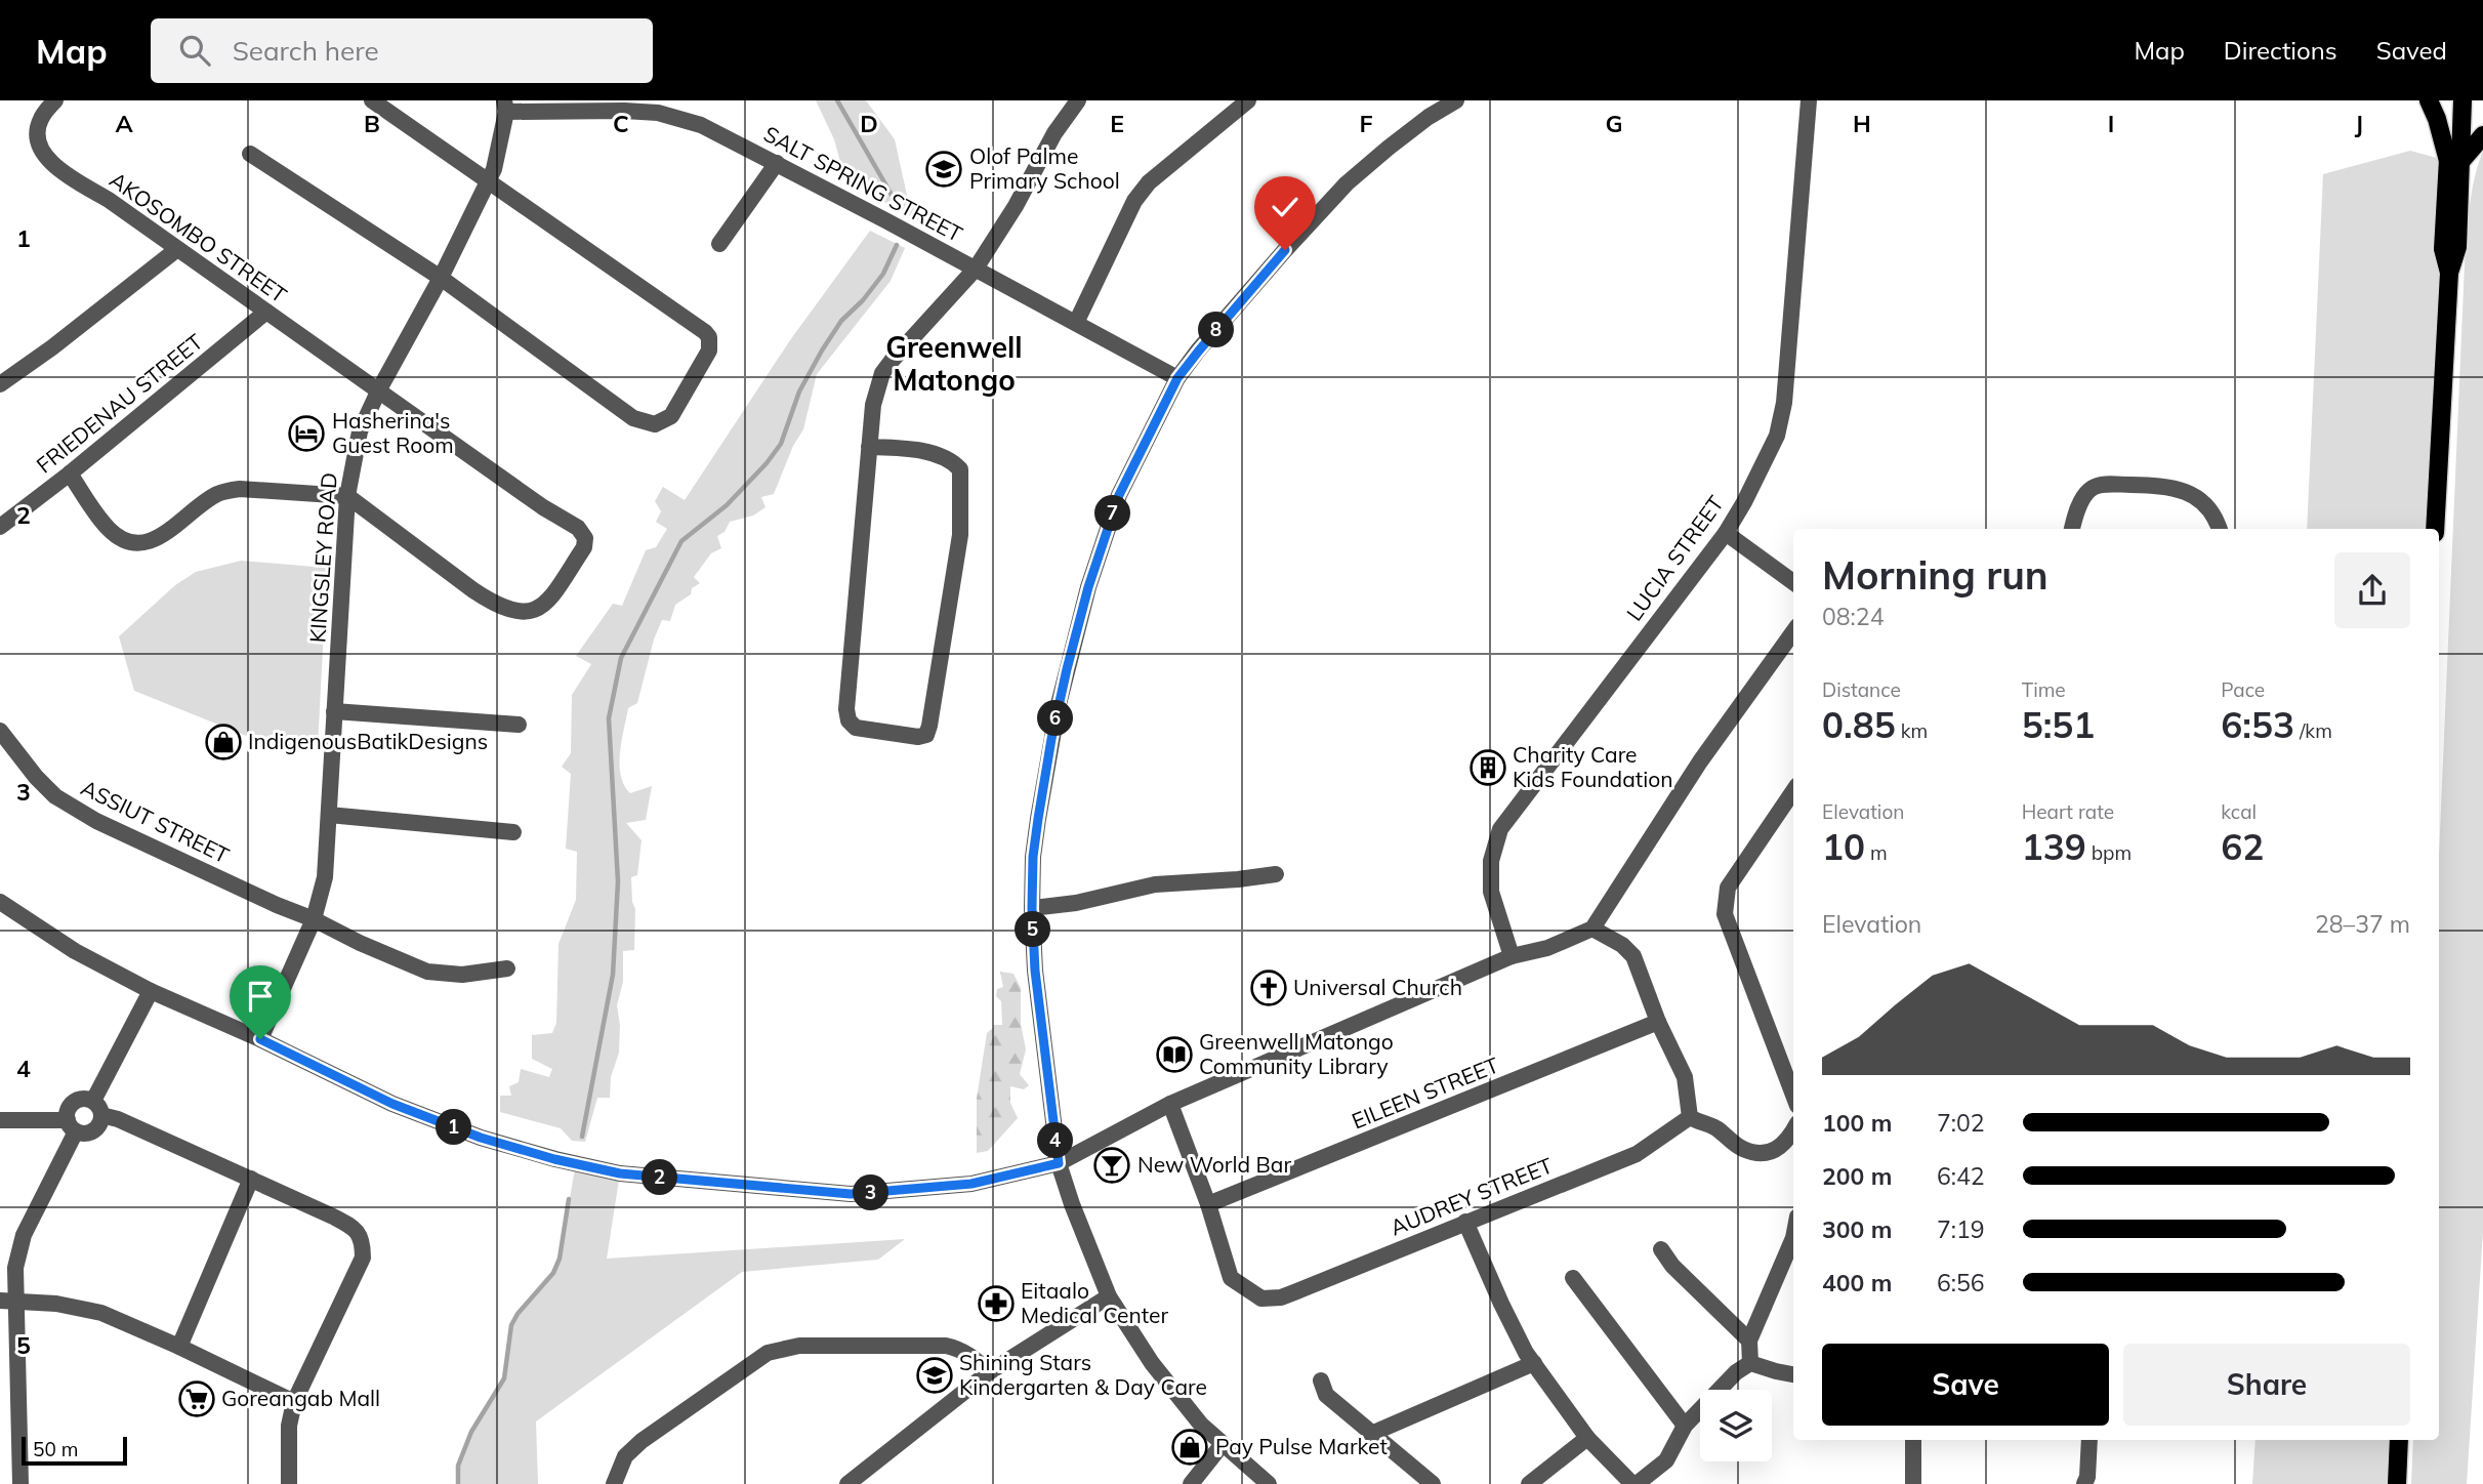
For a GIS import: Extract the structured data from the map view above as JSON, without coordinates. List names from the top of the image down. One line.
{"streets":{"street":["SALT SPRING STREET","AKOSOMBO STREET","FRIEDENAU STREET","KINGSLEY ROAD","LUCIA STREET","ASSIUT STREET","EILEEN STREET","AUDREY STREET"]},"crossings":[["SALT SPRING STREET","KINGSLEY ROAD"],["AKOSOMBO STREET","FRIEDENAU STREET"],["AKOSOMBO STREET","KINGSLEY ROAD"],["KINGSLEY ROAD","ASSIUT STREET"],["EILEEN STREET","AUDREY STREET"]],"districts":["Greenwell Matongo"],"places":{"school or university":["Olof Palme Primary School","Shining Stars Kindergarten & Day Care"],"hotel":["Hasherina's Guest Room"],"shop":["IndigenousBatikDesigns","Pay Pulse Market"],"building":["Charity Care Kids Foundation"],"church":["Universal Church"],"library":["Greenwell Matongo Community Library"],"bar":["New World Bar"],"pharmacy":["Eitaalo Medical Center"],"supermarket":["Goreangab Mall"]},"scale_bar":"50 m","page":{"header":"Map","search":"Search here","nav":["Map","Directions","Saved"],"pins":["8","7","6","5","1","4","2","3"],"heading":["Morning run","08:24"],"stats":[["Distance","0.85 km"],["Time","5:51"],["Pace","6:53 /km"],["Elevation","10 m"],["Heart rate","139 bpm"],["kcal","62"]],"chart":["Elevation","28–37 m"],"list":[{"name":"100 m","note":"7:02"},{"name":"200 m","note":"6:42"},{"name":"300 m","note":"7:19"},{"name":"400 m","note":"6:56"}],"buttons":["Save","Share"],"scale":"50 m"},"grid":{"columns":["A","B","C","D","E","F","G","H","I","J"],"rows":["1","2","3","4","5"]}}
